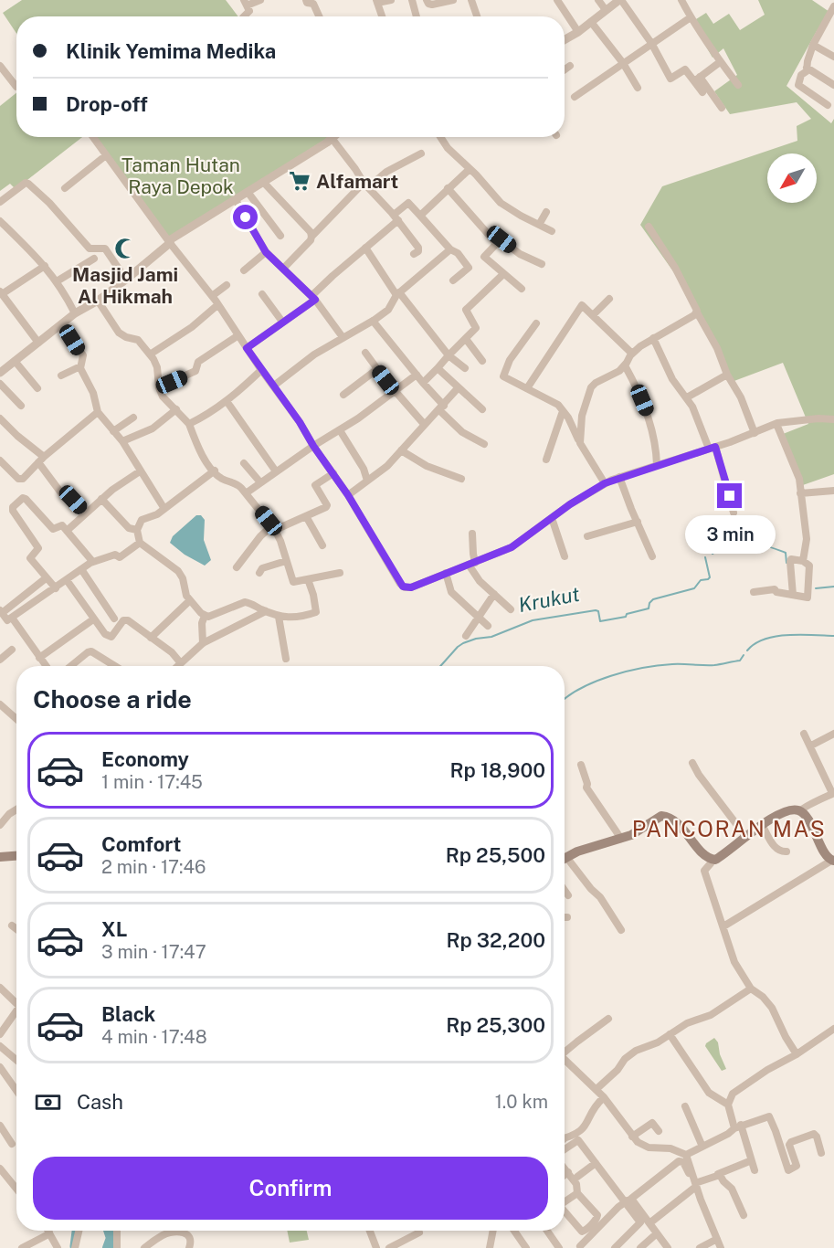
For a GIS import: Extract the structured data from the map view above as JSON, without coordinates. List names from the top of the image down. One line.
{"districts":["PANCORAN MAS"],"water":["Krukut"],"parks":["Taman Hutan Raya Depok"],"places":{"supermarket":["Alfamart"],"mosque":["Masjid Jami Al Hikmah"]},"north":"bottom left","page":{"banner":["Klinik Yemima Medika","Drop-off"],"bubble":"3 min","heading":"Choose a ride","list":[{"name":"Economy","note":"1 min · 17:45","value":"Rp 18,900"},{"name":"Comfort","note":"2 min · 17:46","value":"Rp 25,500"},{"name":"XL","note":"3 min · 17:47","value":"Rp 32,200"},{"name":"Black","note":"4 min · 17:48","value":"Rp 25,300"}],"pay":["Cash","1.0 km"],"buttons":"Confirm"}}
